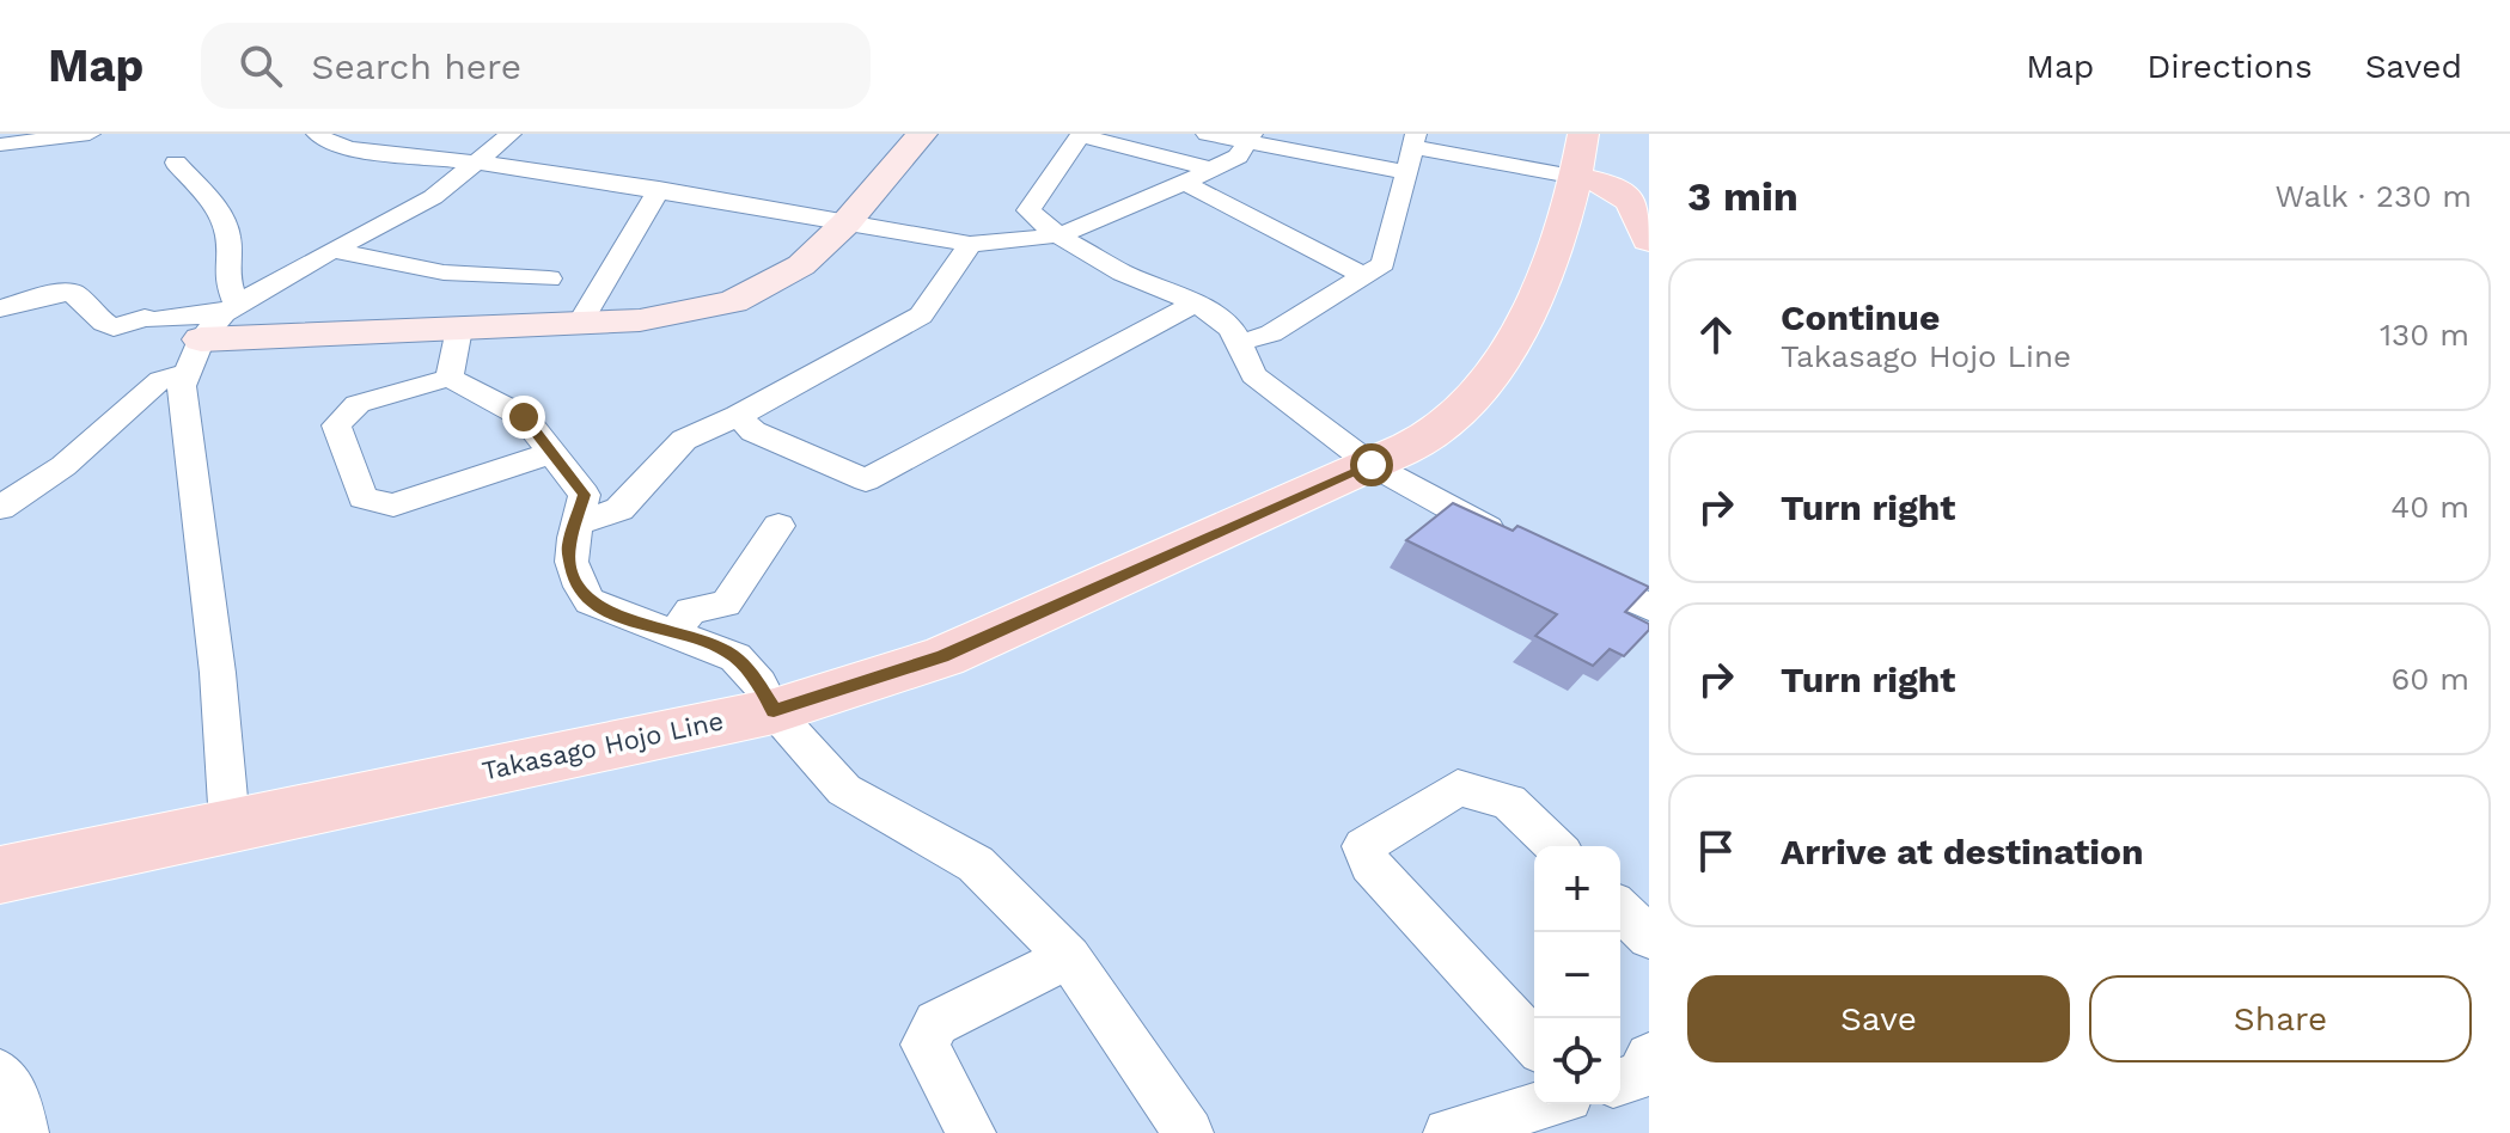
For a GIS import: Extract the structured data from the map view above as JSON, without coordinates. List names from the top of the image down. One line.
{"streets":{"main road":["Takasago Hojo Line"]},"page":{"header":"Map","search":"Search here","nav":["Map","Directions","Saved"],"heading":["3 min","Walk · 230 m"],"list":[["Continue","Takasago Hojo Line","130 m"],["Turn right","40 m"],["Turn right","60 m"],"Arrive at destination"],"map_buttons":["+","−"],"buttons":["Save","Share"]}}
